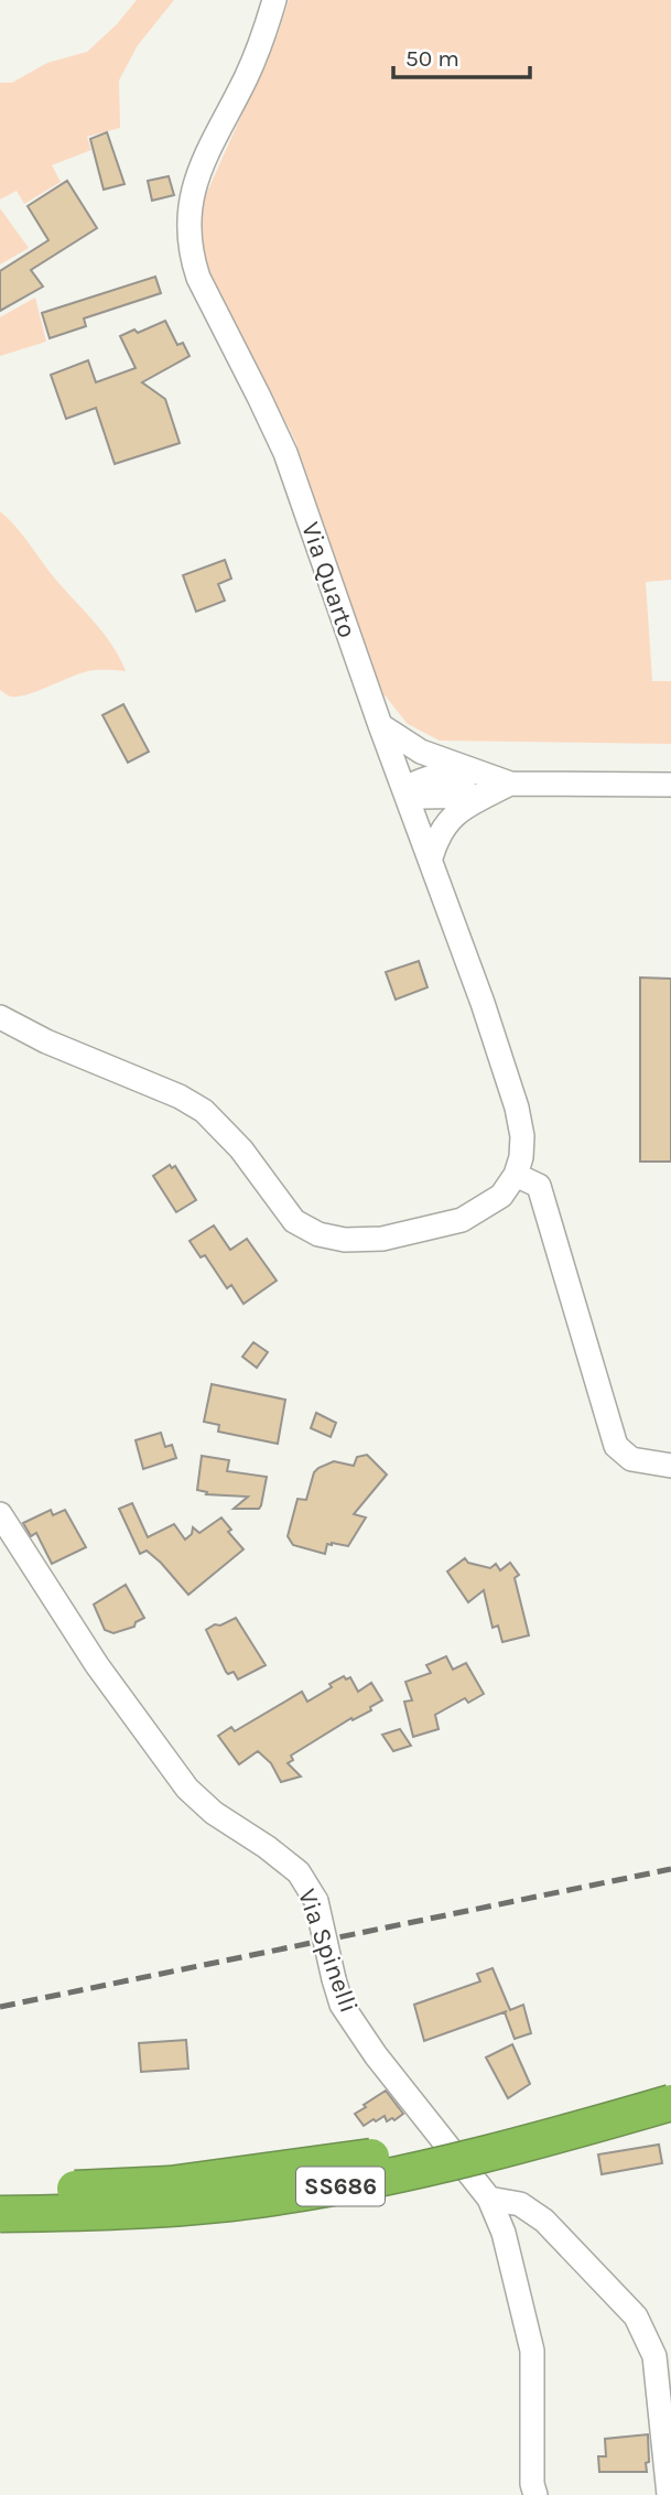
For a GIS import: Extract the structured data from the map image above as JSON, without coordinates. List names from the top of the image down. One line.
{"streets":{"highway":["SS686"],"street":["Via Quarto","Via Spinelli"]},"scale_bar":"50 m"}
